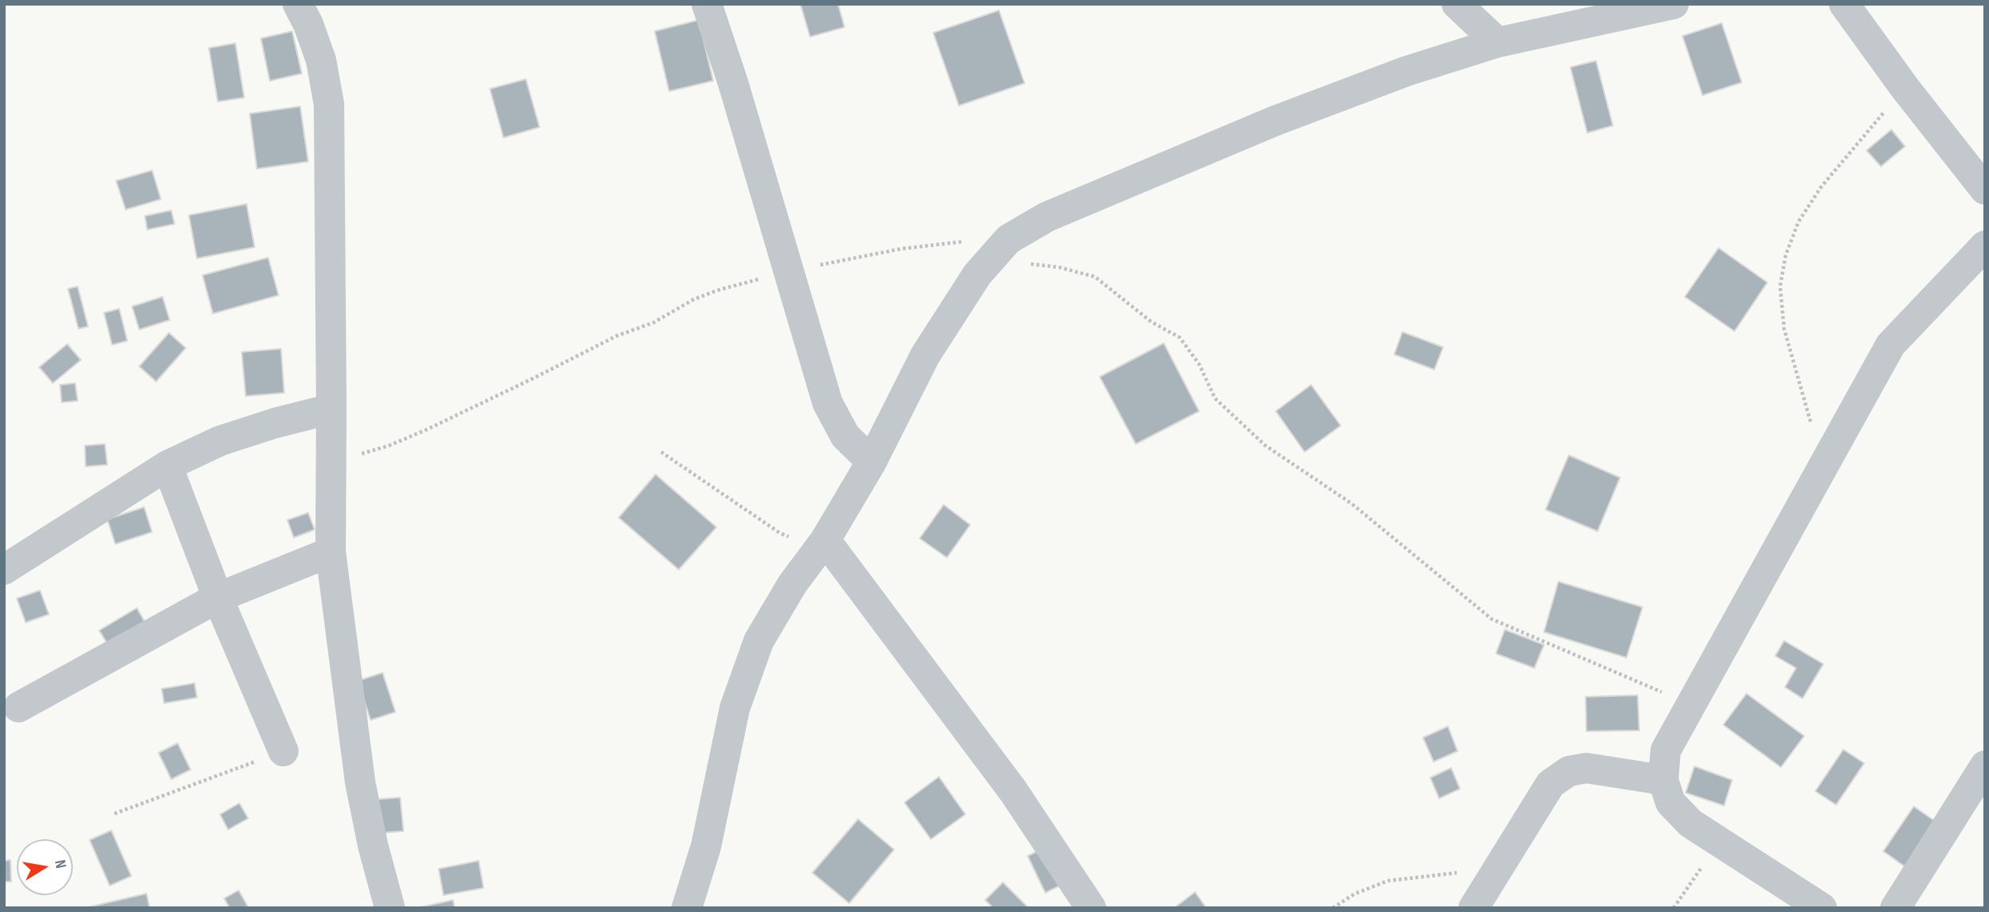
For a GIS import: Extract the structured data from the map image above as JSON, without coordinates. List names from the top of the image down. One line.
{"north":"right"}
